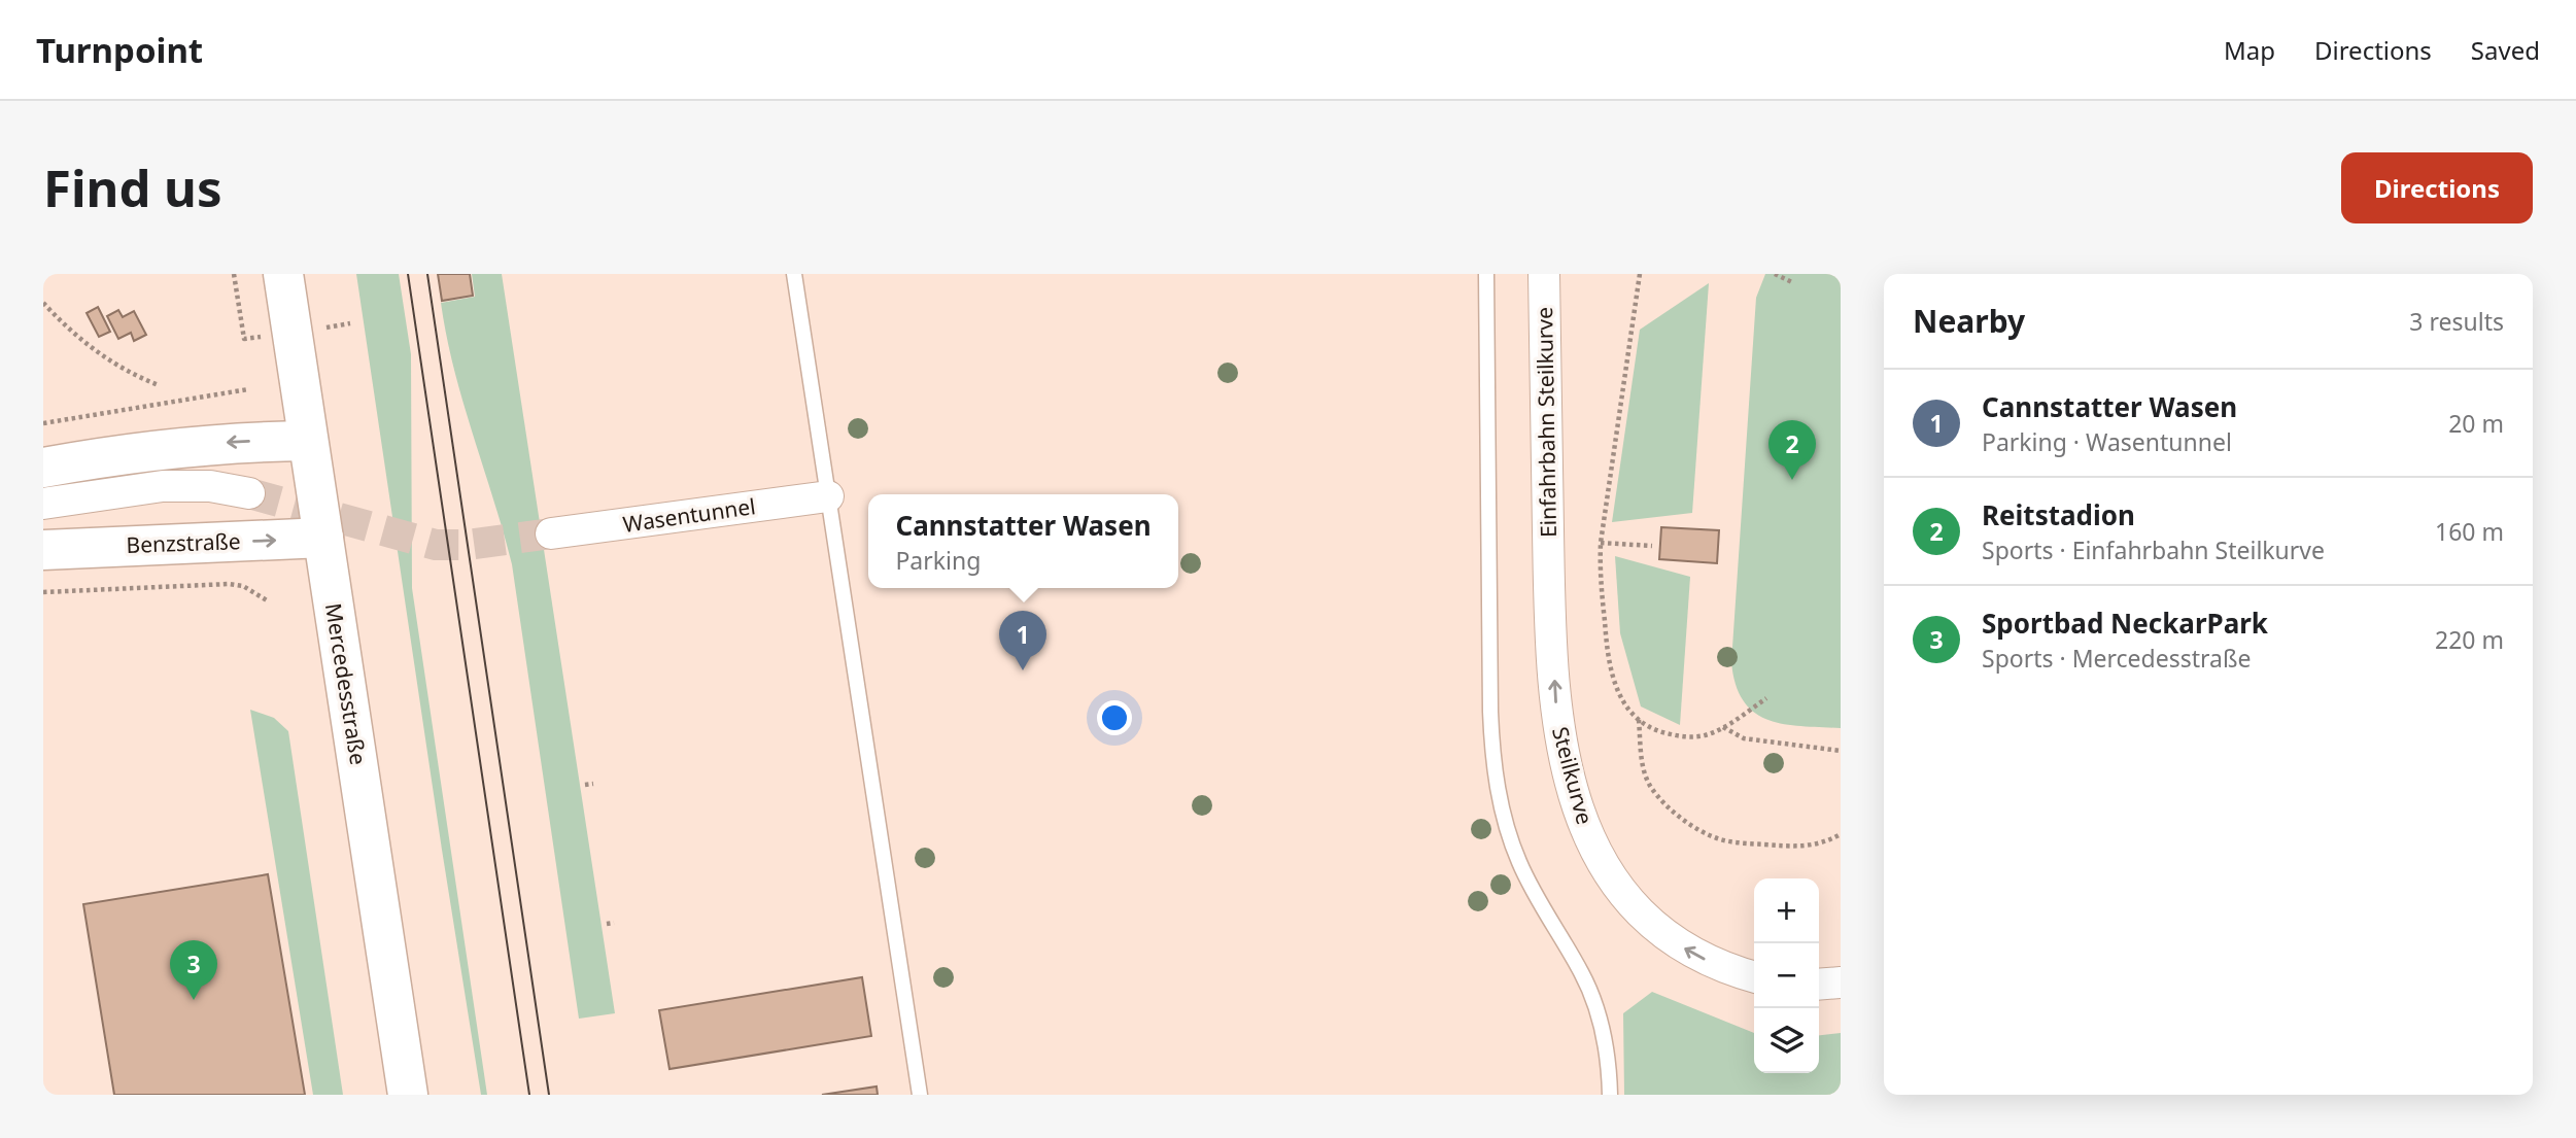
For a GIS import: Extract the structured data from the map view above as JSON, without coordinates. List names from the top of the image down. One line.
{"streets":{"main road":["Benzstraße","Mercedesstraße"],"street":["Einfahrbahn Steilkurve","Wasentunnel","Steilkurve"]},"crossings":[["Einfahrbahn Steilkurve","Steilkurve"],["Benzstraße","Mercedesstraße"]],"one_way":["Steilkurve"],"page":{"header":"Turnpoint","nav":["Map","Directions","Saved"],"buttons":"Directions","title":"Find us","heading":["Nearby","3 results"],"list":[{"mark":"1","name":"Cannstatter Wasen","note":"Parking · Wasentunnel","value":"20 m"},{"mark":"2","name":"Reitstadion","note":"Sports · Einfahrbahn Steilkurve","value":"160 m"},{"mark":"3","name":"Sportbad NeckarPark","note":"Sports · Mercedesstraße","value":"220 m"}],"pins":["2","1","3"],"popup":["Cannstatter Wasen","Parking"],"map_buttons":["+","−"]}}
